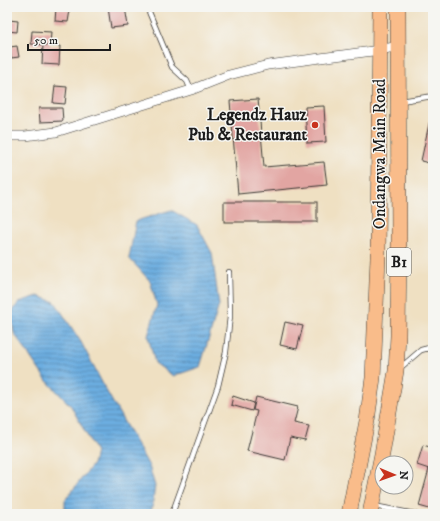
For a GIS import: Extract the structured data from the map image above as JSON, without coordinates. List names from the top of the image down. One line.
{"streets":{"main road":["Ondangwa Main Road","B1"]},"places":["Legendz Hauz Pub & Restaurant"],"scale_bar":"50 m","north":"right"}
